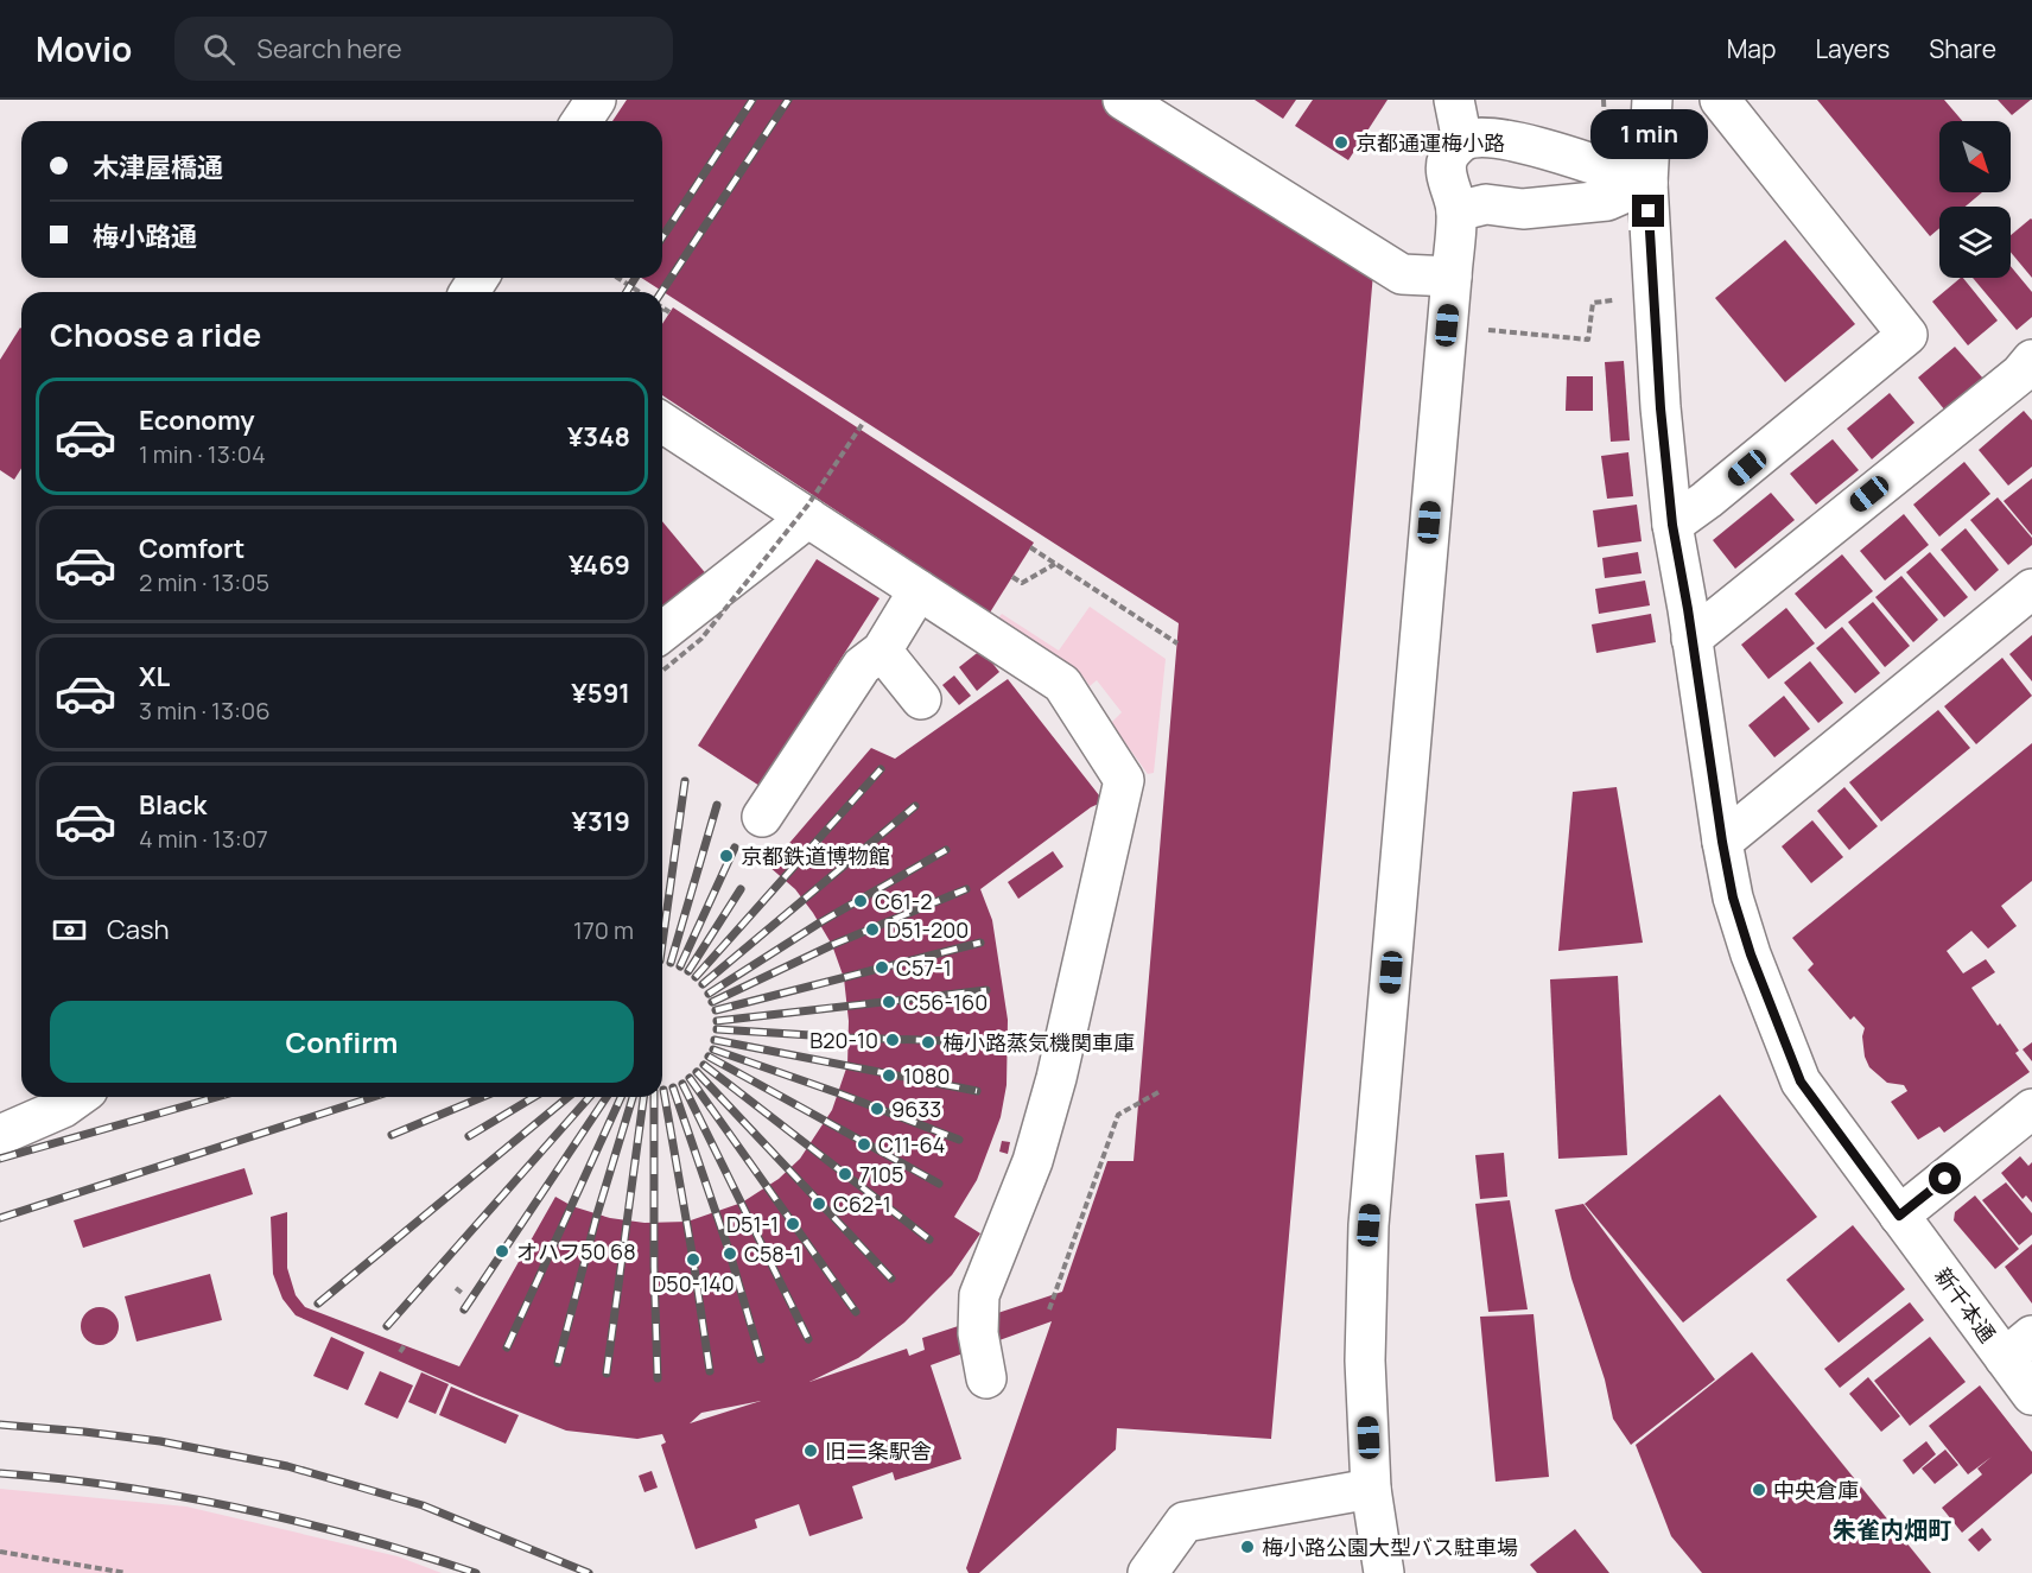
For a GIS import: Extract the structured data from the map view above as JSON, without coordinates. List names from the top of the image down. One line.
{"streets":{"street":["新千本通"]},"districts":["朱雀内畑町"],"places":["京都通運梅小路","京都鉄道博物館","C61-2","D51-200","C57-1","C56-160","B20-10","梅小路蒸気機関車庫","1080","9633","C11-64","7105","C62-1","D51-1","オハフ50 68","C58-1","D50-140","旧二条駅舎","中央倉庫","梅小路公園大型バス駐車場"],"north":"bottom right","page":{"header":"Movio","search":"Search here","nav":["Map","Layers","Share"],"bubble":"1 min","banner":["木津屋橋通","梅小路通"],"heading":"Choose a ride","list":[{"name":"Economy","note":"1 min · 13:04","value":"¥348"},{"name":"Comfort","note":"2 min · 13:05","value":"¥469"},{"name":"XL","note":"3 min · 13:06","value":"¥591"},{"name":"Black","note":"4 min · 13:07","value":"¥319"}],"pay":["Cash","170 m"],"buttons":"Confirm"}}
